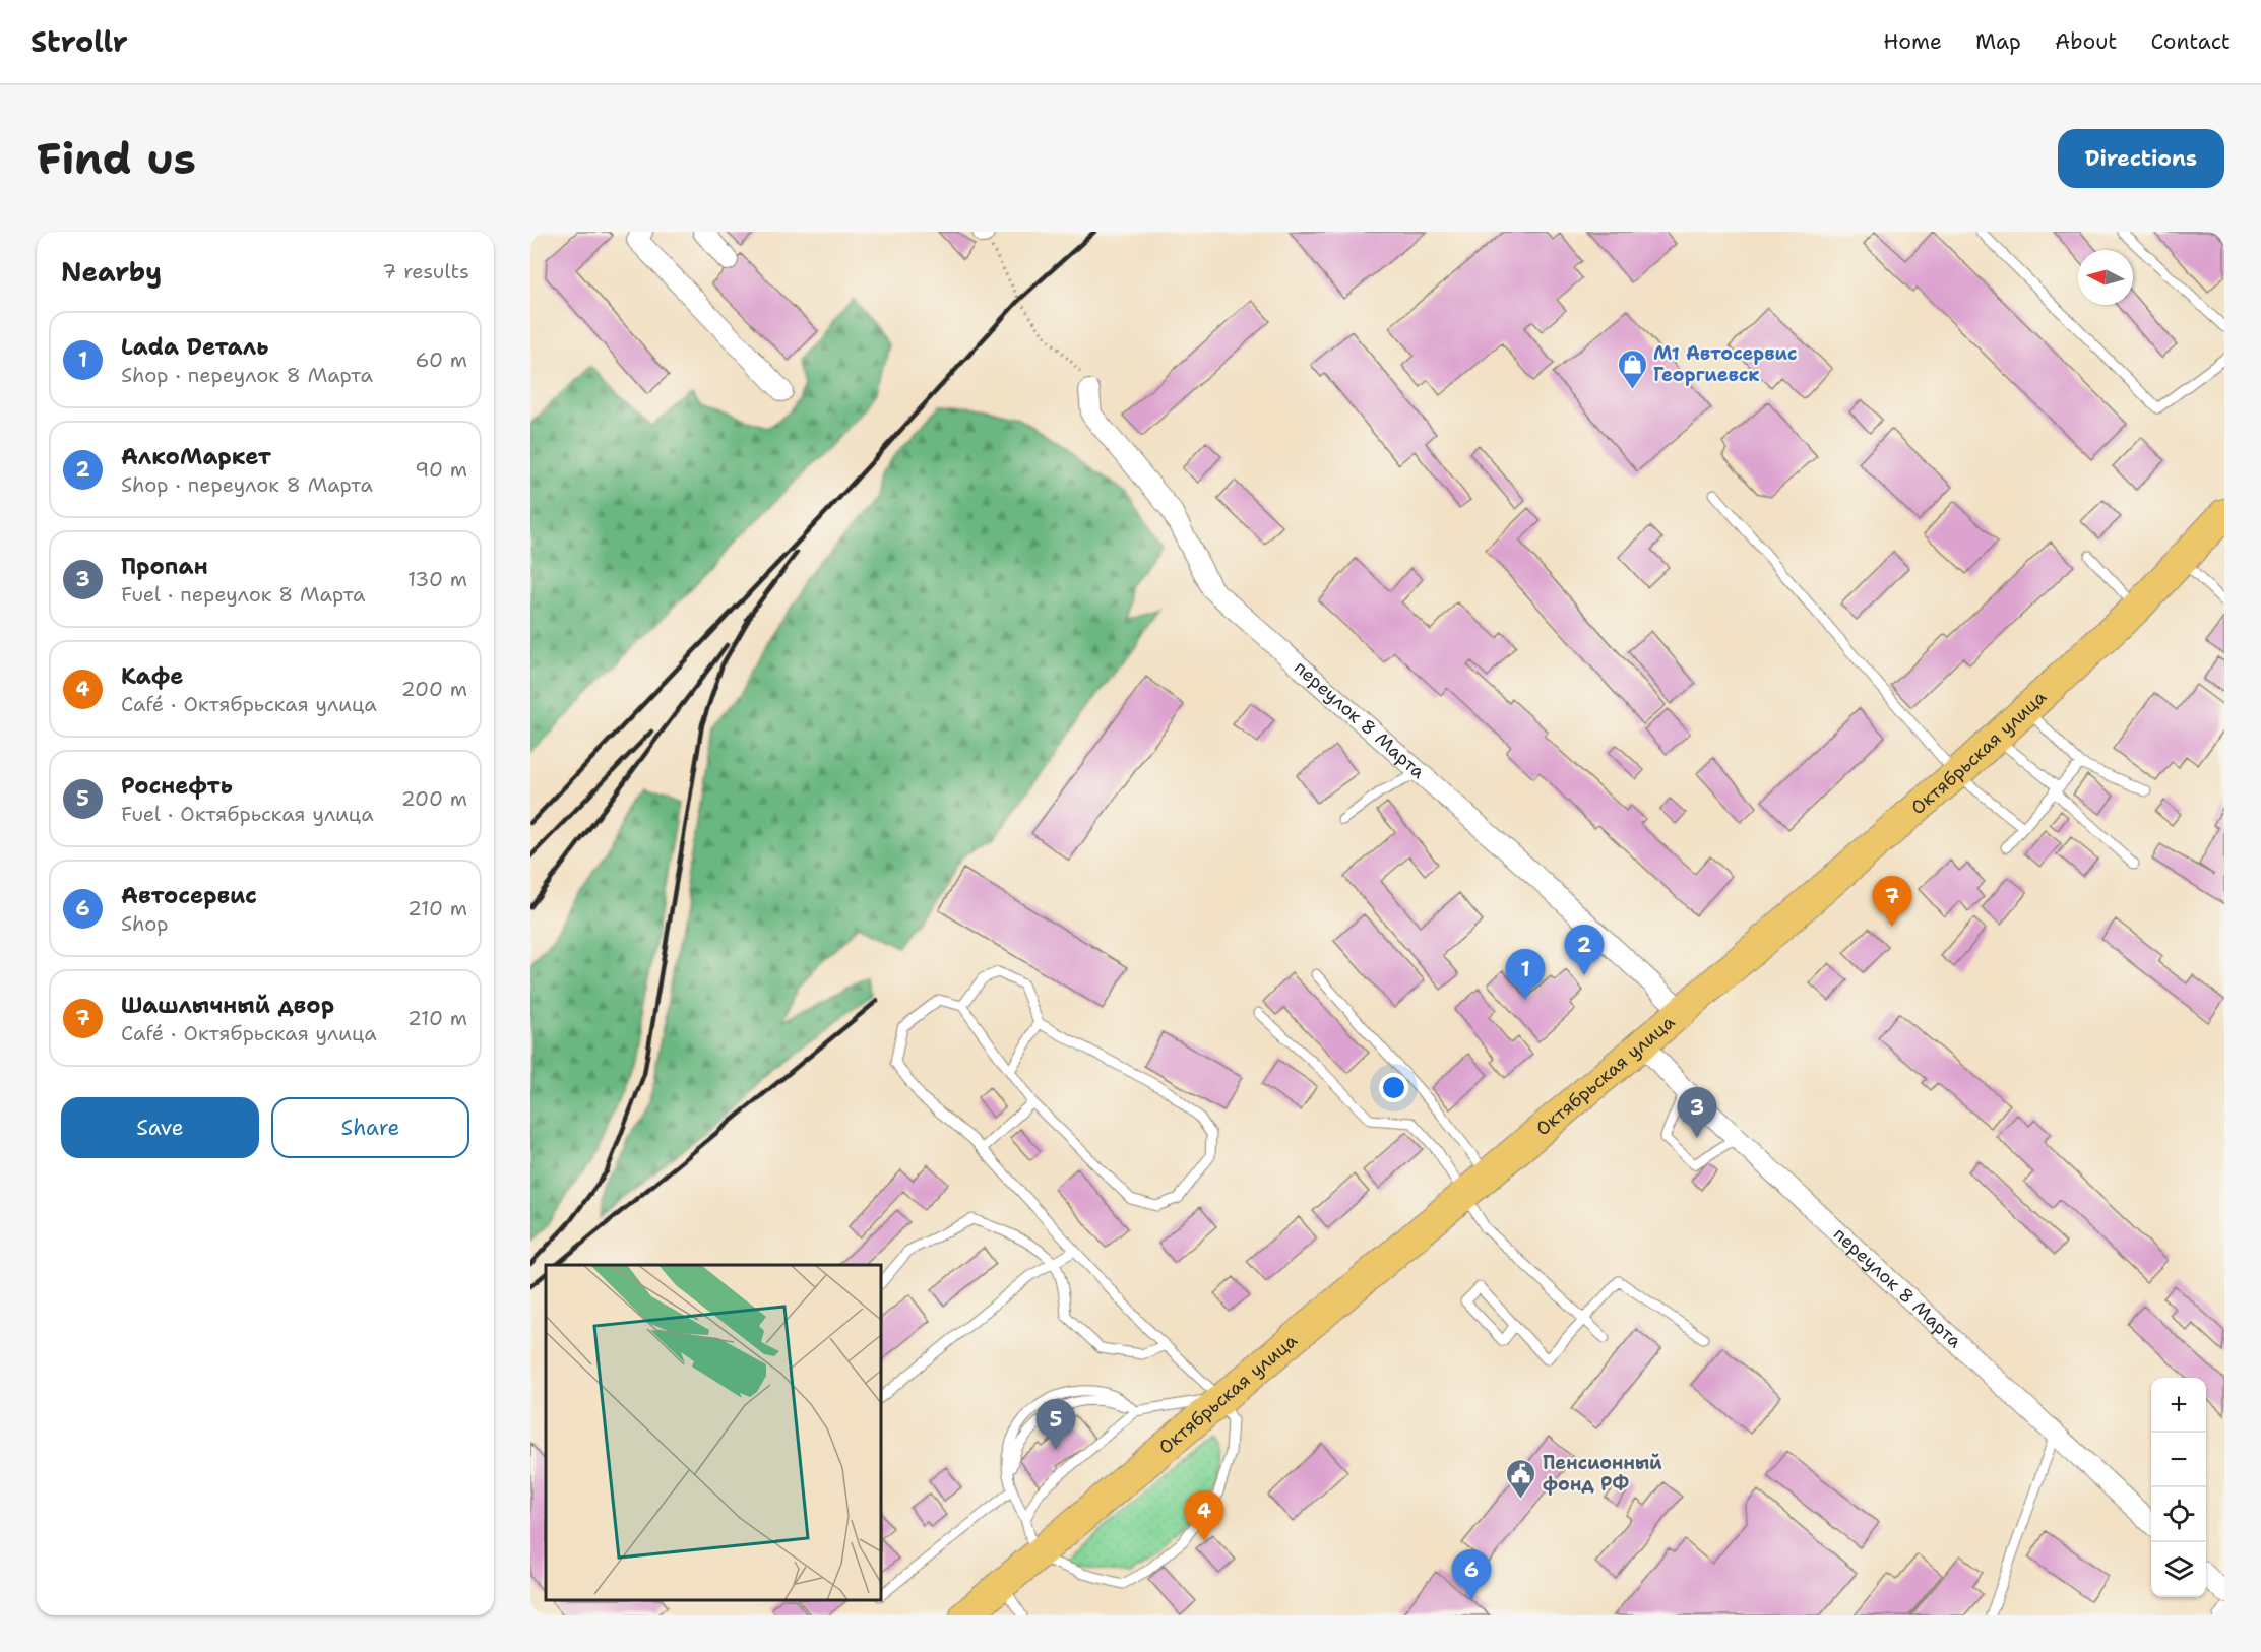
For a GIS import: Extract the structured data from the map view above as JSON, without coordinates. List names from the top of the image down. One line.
{"streets":{"main road":["Октябрьская улица"],"street":["переулок 8 Марта"]},"crossings":[["переулок 8 Марта","Октябрьская улица"]],"places":{"shop":["М1 Автосервис Георгиевск"],"public building":["Пенсионный фонд РФ"]},"north":"left","page":{"header":"Strollr","nav":["Home","Map","About","Contact"],"buttons":["Directions",["Save","Share"]],"title":"Find us","heading":["Nearby","7 results"],"list":[{"mark":"1","name":"Lada Dеталь","note":"Shop · переулок 8 Марта","value":"60 m"},{"mark":"2","name":"АлкоМаркет","note":"Shop · переулок 8 Марта","value":"90 m"},{"mark":"3","name":"Пропан","note":"Fuel · переулок 8 Марта","value":"130 m"},{"mark":"4","name":"Кафе","note":"Café · Октябрьская улица","value":"200 m"},{"mark":"5","name":"Роснефть","note":"Fuel · Октябрьская улица","value":"200 m"},{"mark":"6","name":"Автосервис","note":"Shop","value":"210 m"},{"mark":"7","name":"Шашлычный двор","note":"Café · Октябрьская улица","value":"210 m"}],"pins":["7","2","1","3","5","4","6"],"map_buttons":["+","−"]}}
